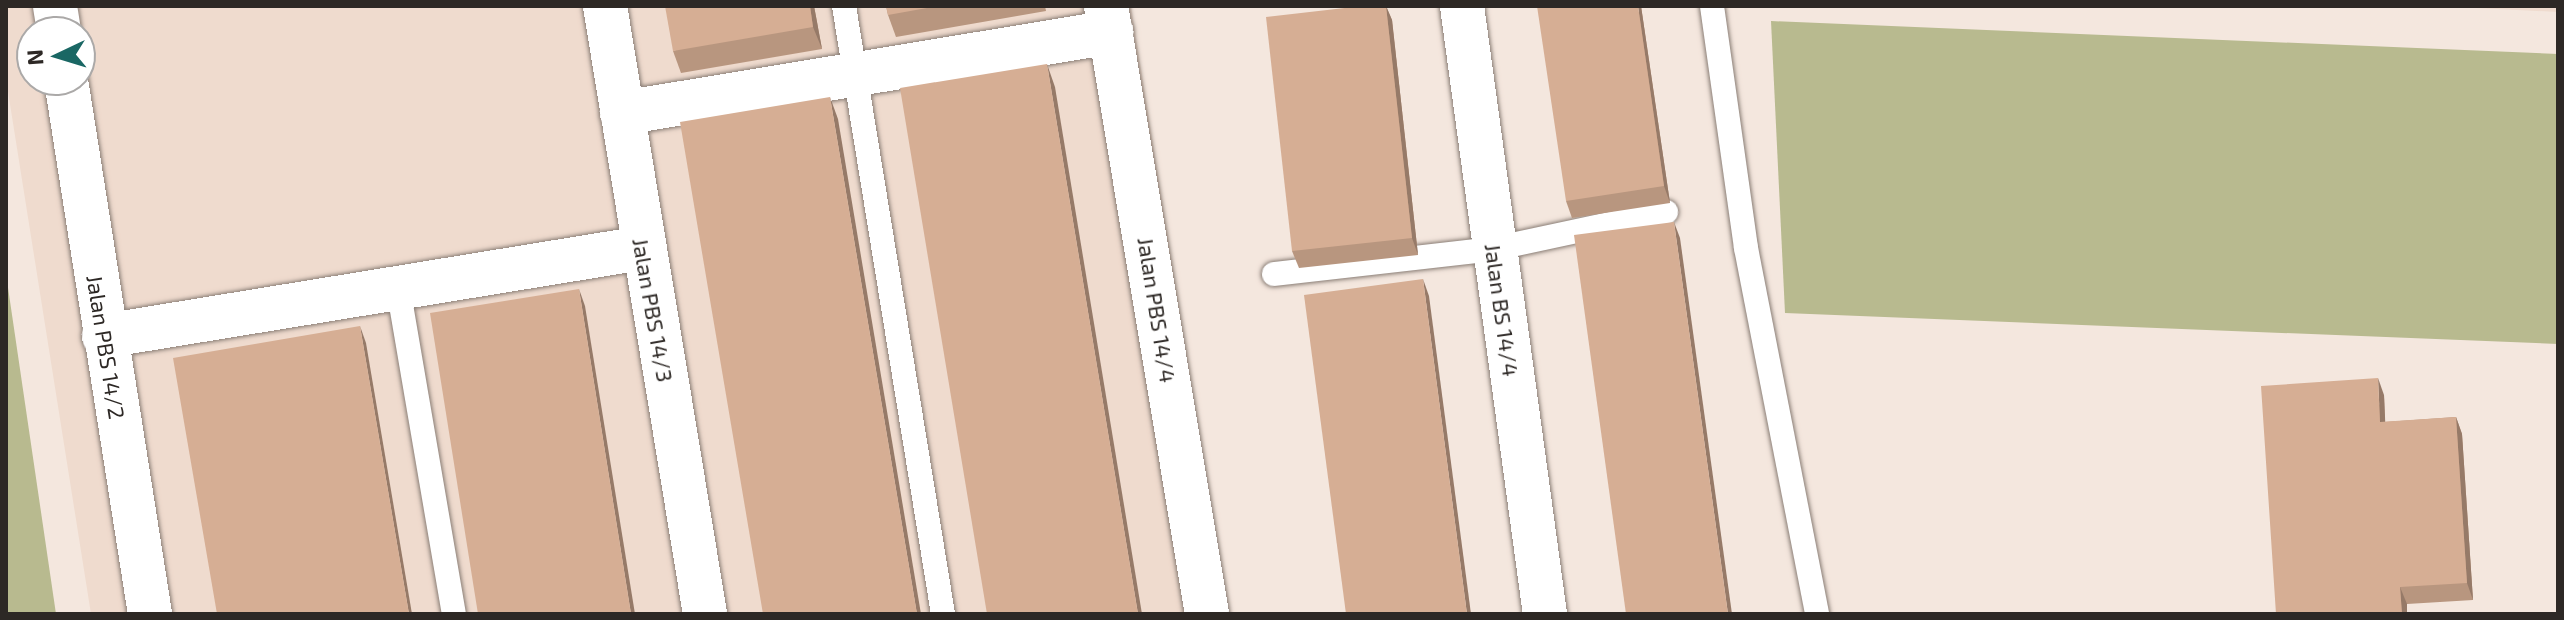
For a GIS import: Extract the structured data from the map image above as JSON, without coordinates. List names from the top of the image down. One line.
{"streets":{"street":["Jalan PBS 14/3","Jalan PBS 14/4","Jalan BS 14/4","Jalan PBS 14/2"]},"north":"left"}
